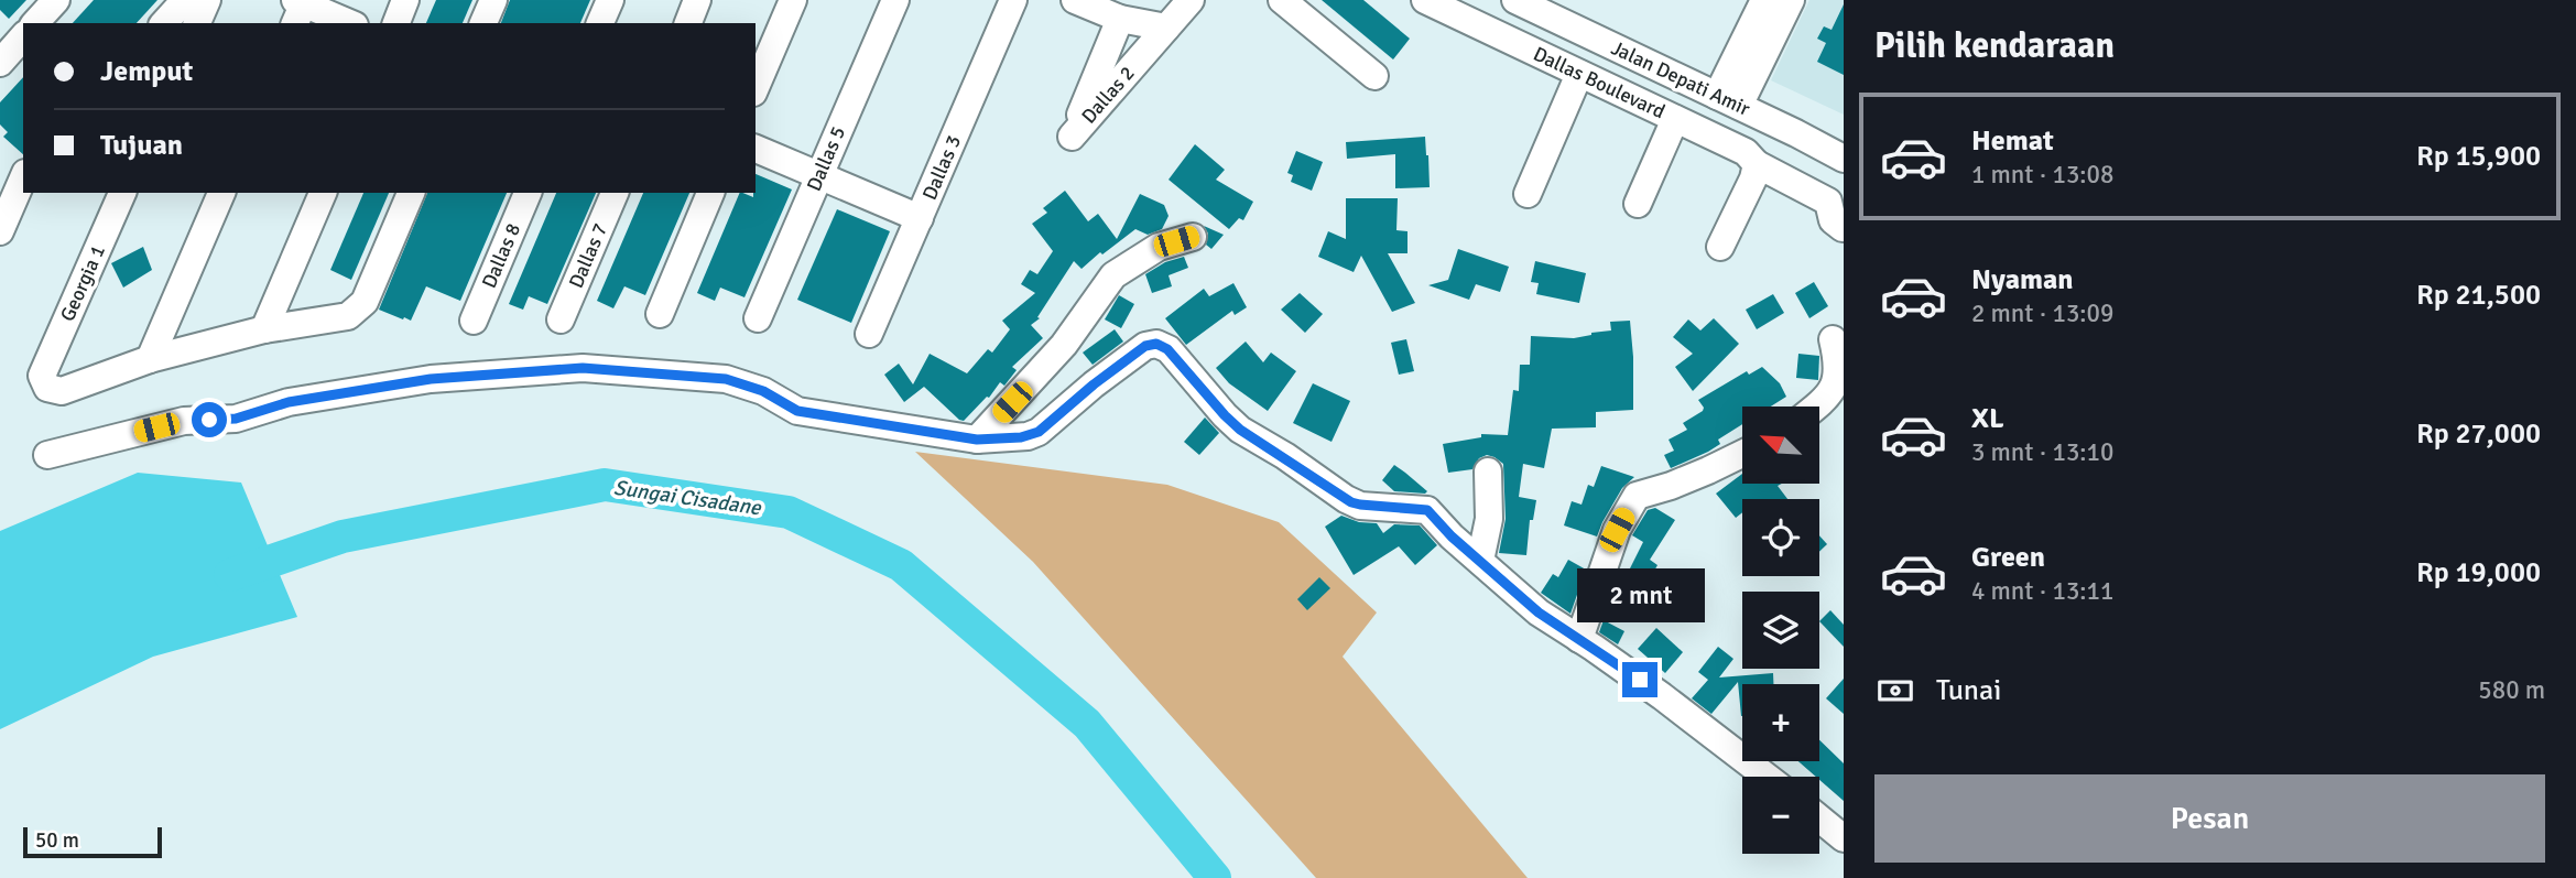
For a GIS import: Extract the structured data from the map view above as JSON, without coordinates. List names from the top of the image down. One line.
{"streets":{"street":["Jalan Depati Amir","Dallas Boulevard","Dallas 2","Dallas 5","Dallas 3","Dallas 8","Dallas 7","Georgia 1"]},"water":["Sungai Cisadane"],"scale_bar":"50 m","north":"top left","page":{"heading":"Pilih kendaraan","banner":["Jemput","Tujuan"],"list":[{"name":"Hemat","note":"1 mnt · 13:08","value":"Rp 15,900"},{"name":"Nyaman","note":"2 mnt · 13:09","value":"Rp 21,500"},{"name":"XL","note":"3 mnt · 13:10","value":"Rp 27,000"},{"name":"Green","note":"4 mnt · 13:11","value":"Rp 19,000"}],"map_buttons":["+","−"],"bubble":"2 mnt","pay":["Tunai","580 m"],"buttons":"Pesan","scale":"50 m"}}
